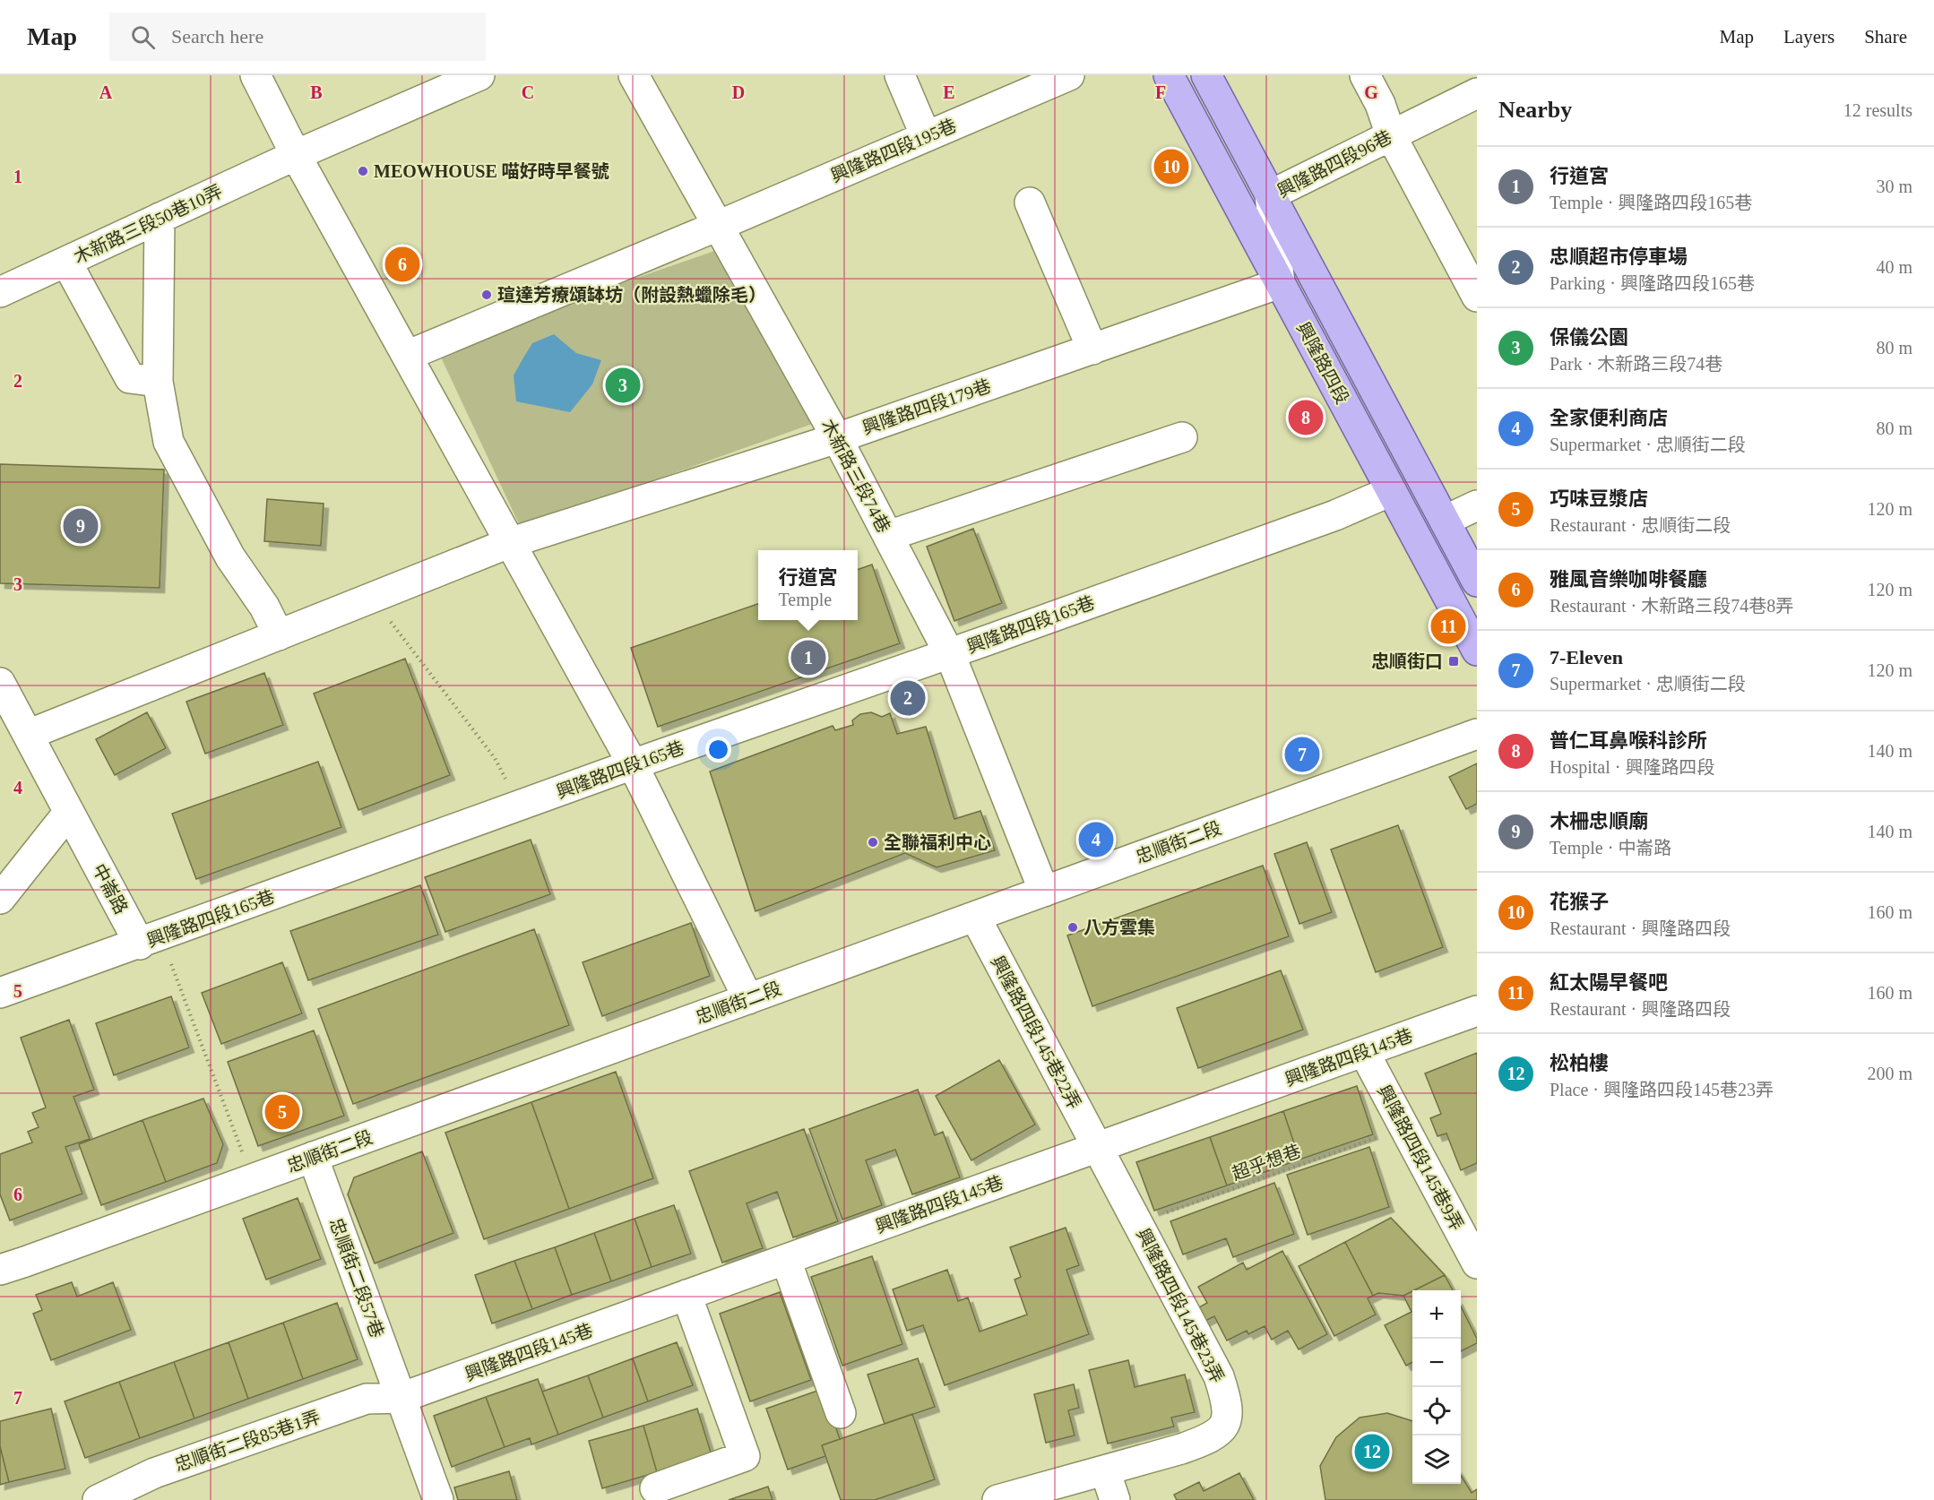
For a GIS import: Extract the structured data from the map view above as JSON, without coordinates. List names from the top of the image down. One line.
{"streets":{"main road":["興隆路四段"],"street":["興隆路四段195巷","興隆路四段96巷","木新路三段50巷10弄","興隆路四段179巷","木新路三段74巷","興隆路四段165巷","忠順街二段","中崙路","興隆路四段145巷22弄","興隆路四段145巷","興隆路四段145巷9弄","忠順街二段57巷","興隆路四段145巷23弄","忠順街二段85巷1弄"],"path":["超乎想巷"]},"crossings":[["興隆路四段195巷","木新路三段74巷"],["興隆路四段96巷","興隆路四段"],["興隆路四段96巷","興隆路四段179巷"],["興隆路四段","興隆路四段179巷"],["興隆路四段","興隆路四段165巷"],["興隆路四段179巷","木新路三段74巷"],["興隆路四段179巷","中崙路"],["木新路三段74巷","興隆路四段165巷"],["木新路三段74巷","忠順街二段"],["興隆路四段165巷","中崙路"],["忠順街二段","興隆路四段145巷22弄"],["忠順街二段","忠順街二段57巷"],["興隆路四段145巷22弄","興隆路四段145巷"],["興隆路四段145巷22弄","興隆路四段145巷23弄"],["興隆路四段145巷","興隆路四段145巷9弄"],["興隆路四段145巷","忠順街二段57巷"],["興隆路四段145巷","興隆路四段145巷23弄"],["興隆路四段145巷","忠順街二段85巷1弄"],["興隆路四段145巷9弄","超乎想巷"],["超乎想巷","興隆路四段145巷23弄"],["忠順街二段57巷","忠順街二段85巷1弄"]],"places":{"other":["MEOWHOUSE 喵好時早餐號","瑄達芳療頌缽坊（附設熱蠟除毛）","全聯福利中心","八方雲集"],"transit":["忠順街口"]},"page":{"header":"Map","search":"Search here","nav":["Map","Layers","Share"],"heading":["Nearby","12 results"],"list":[{"mark":"1","name":"行道宮","note":"Temple · 興隆路四段165巷","value":"30 m"},{"mark":"2","name":"忠順超市停車場","note":"Parking · 興隆路四段165巷","value":"40 m"},{"mark":"3","name":"保儀公園","note":"Park · 木新路三段74巷","value":"80 m"},{"mark":"4","name":"全家便利商店","note":"Supermarket · 忠順街二段","value":"80 m"},{"mark":"5","name":"巧味豆漿店","note":"Restaurant · 忠順街二段","value":"120 m"},{"mark":"6","name":"雅風音樂咖啡餐廳","note":"Restaurant · 木新路三段74巷8弄","value":"120 m"},{"mark":"7","name":"7-Eleven","note":"Supermarket · 忠順街二段","value":"120 m"},{"mark":"8","name":"普仁耳鼻喉科診所","note":"Hospital · 興隆路四段","value":"140 m"},{"mark":"9","name":"木柵忠順廟","note":"Temple · 中崙路","value":"140 m"},{"mark":"10","name":"花猴子","note":"Restaurant · 興隆路四段","value":"160 m"},{"mark":"11","name":"紅太陽早餐吧","note":"Restaurant · 興隆路四段","value":"160 m"},{"mark":"12","name":"松柏樓","note":"Place · 興隆路四段145巷23弄","value":"200 m"}],"pins":["10","6","3","8","9","11","1","2","7","4","5","12"],"popup":["行道宮","Temple"],"map_buttons":["+","−"]},"grid":{"columns":["A","B","C","D","E","F","G"],"rows":["1","2","3","4","5","6","7"]}}
